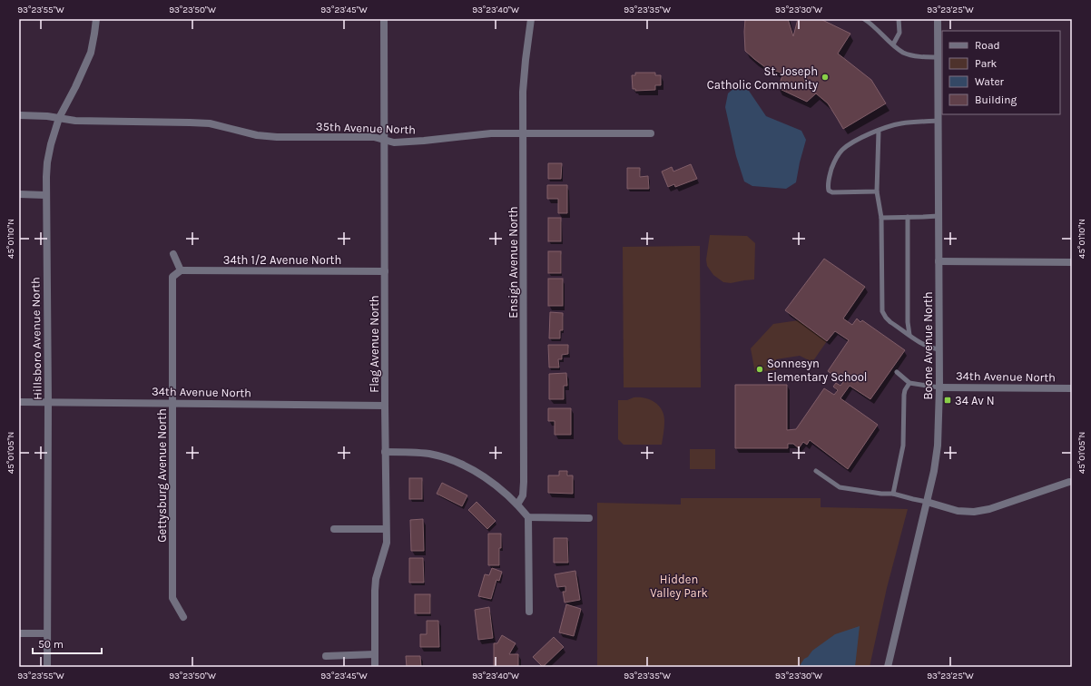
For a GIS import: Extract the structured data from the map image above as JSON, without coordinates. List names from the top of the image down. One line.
{"streets":{"street":["35th Avenue North","34th 1/2 Avenue North","Ensign Avenue North","Hillsboro Avenue North","Flag Avenue North","Boone Avenue North","34th Avenue North","Gettysburg Avenue North"]},"crossings":[["35th Avenue North","Ensign Avenue North"],["35th Avenue North","Hillsboro Avenue North"],["35th Avenue North","Flag Avenue North"],["34th 1/2 Avenue North","Flag Avenue North"],["34th 1/2 Avenue North","Gettysburg Avenue North"],["Hillsboro Avenue North","34th Avenue North"],["Flag Avenue North","34th Avenue North"],["Boone Avenue North","34th Avenue North"],["34th Avenue North","Gettysburg Avenue North"]],"parks":["Hidden Valley Park"],"places":{"other":["St. Joseph Catholic Community","Sonnesyn Elementary School"],"transit":["34 Av N"]},"legend":["Road","Park","Water","Building"],"scale_bar":"50 m","coordinates":["93°23'55\"W","93°23'50\"W","93°23'45\"W","93°23'40\"W","93°23'35\"W","93°23'30\"W","93°23'25\"W","45°01'10\"N","45°01'05\"N"]}
